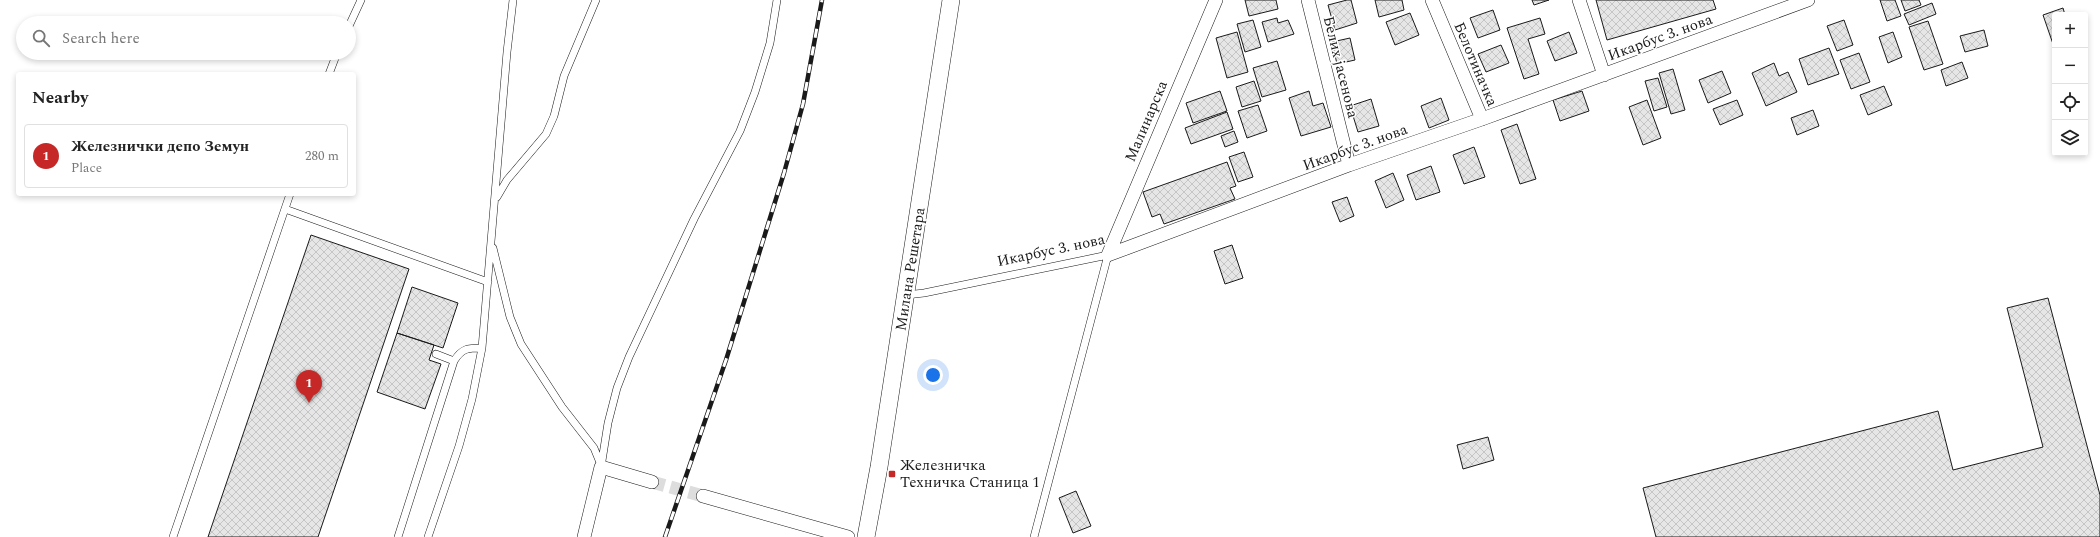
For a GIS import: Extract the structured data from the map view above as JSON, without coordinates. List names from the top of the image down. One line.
{"streets":{"street":["Икарбус 3. нова","Белотиначка","Белих јасенова","Малинарска","Милана Решетара"]},"crossings":[["Икарбус 3. нова","Белотиначка"],["Икарбус 3. нова","Белих јасенова"],["Икарбус 3. нова","Малинарска"],["Икарбус 3. нова","Милана Решетара"]],"places":{"transit":["Железничка Техничка Станица 1"]},"page":{"map_buttons":["+","−"],"search":"Search here","heading":"Nearby","list":[{"mark":"1","name":"Железнички депо Земун","note":"Place","value":"280 m"}],"pins":"1"}}
